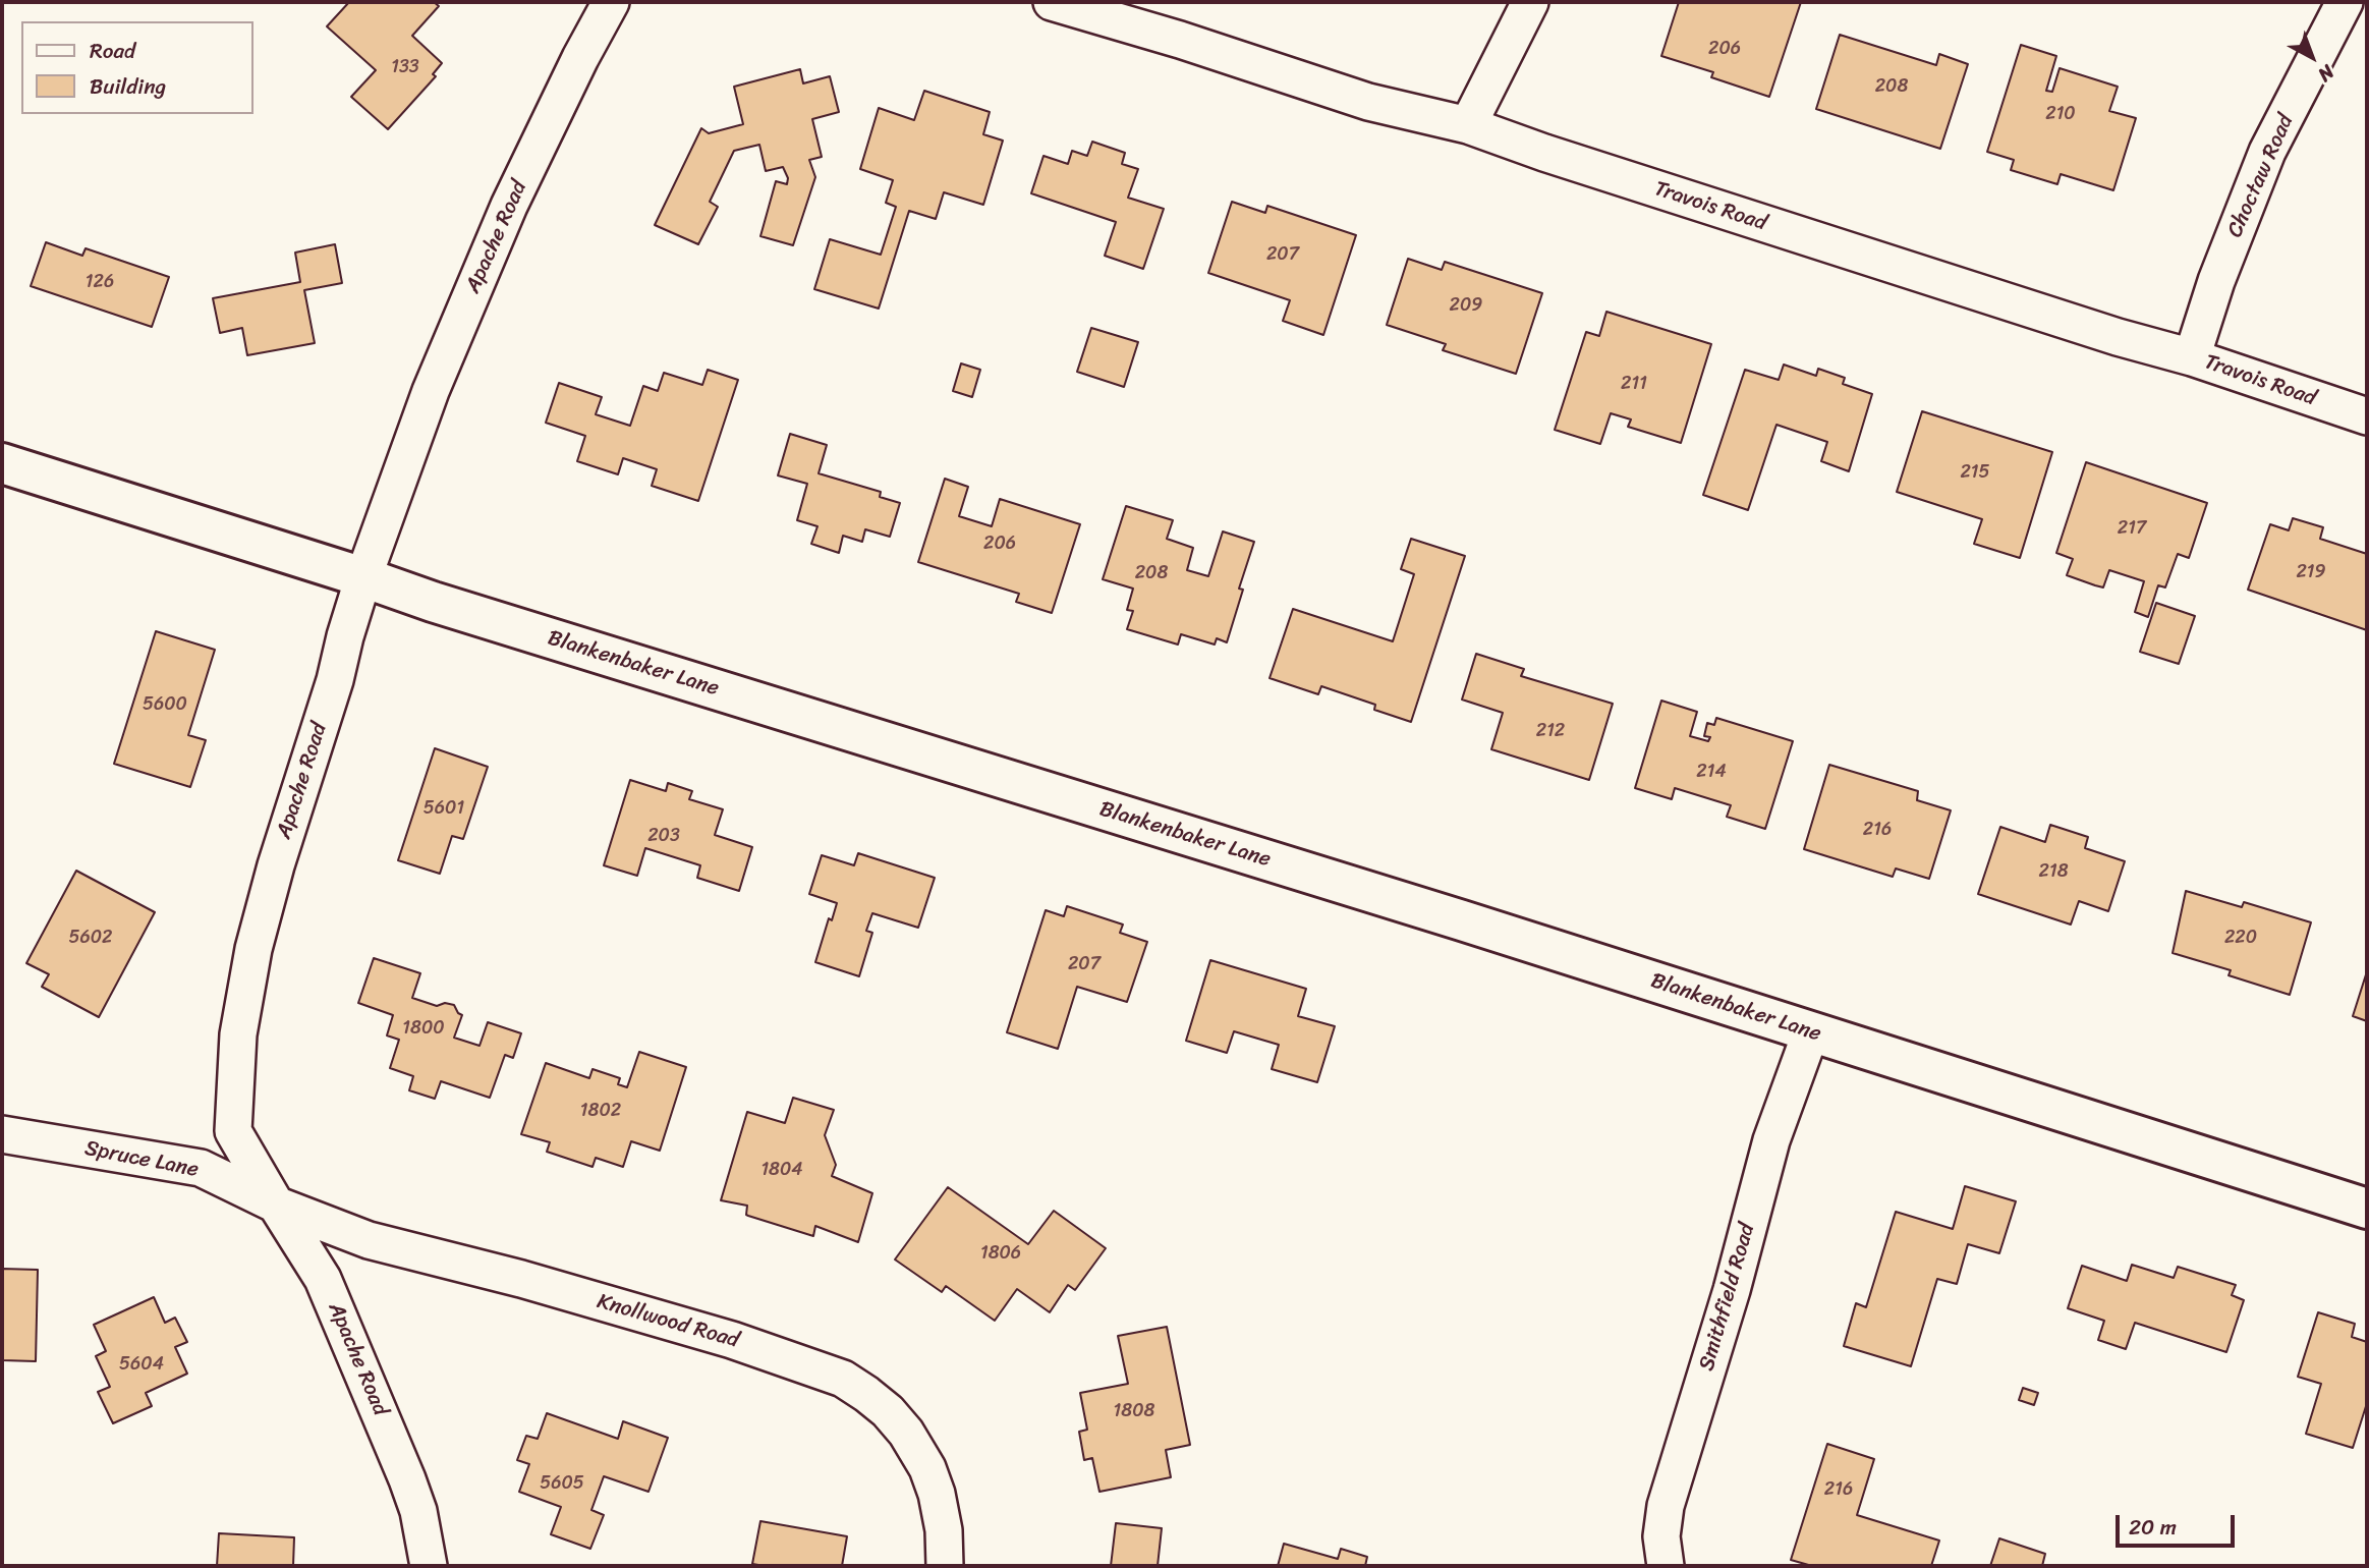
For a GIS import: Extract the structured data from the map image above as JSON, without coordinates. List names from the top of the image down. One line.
{"streets":{"street":["Choctaw Road","Travois Road","Apache Road","Blankenbaker Lane","Spruce Lane","Smithfield Road","Knollwood Road"]},"crossings":[["Choctaw Road","Travois Road"],["Apache Road","Blankenbaker Lane"],["Apache Road","Spruce Lane"],["Apache Road","Knollwood Road"],["Blankenbaker Lane","Smithfield Road"],["Spruce Lane","Knollwood Road"]],"house_numbers":["206","133","208","210","207","126","209","211","215","217","206","219","208","5600","212","214","5601","216","203","218","5602","220","207","1800","1802","1804","1806","5604","1808","5605","216"],"legend":["Road","Building"],"scale_bar":"20 m","north":"bottom right"}
